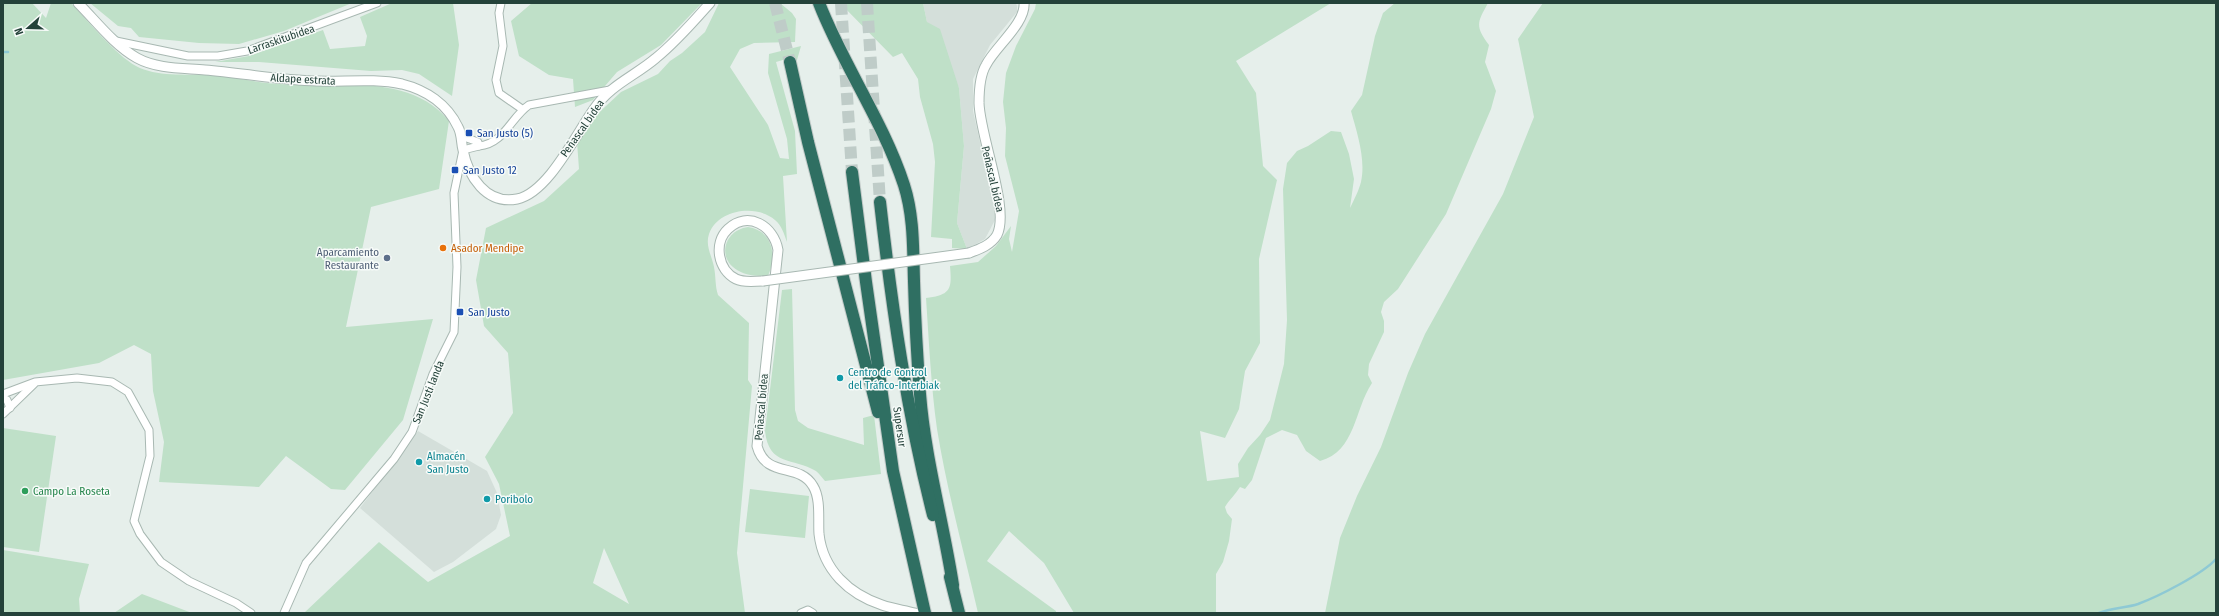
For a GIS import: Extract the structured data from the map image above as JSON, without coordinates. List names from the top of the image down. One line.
{"streets":{"highway":["Supersur"],"street":["Larraskitubidea","Aldape estrata","Peñascal bidea","San Justi landa"]},"crossings":[["Larraskitubidea","Aldape estrata"],["Aldape estrata","Peñascal bidea"],["Aldape estrata","San Justi landa"],["Peñascal bidea","San Justi landa"]],"places":{"transit":["San Justo (5)","San Justo 12","San Justo"],"other":["Asador Mendipe","Aparcamiento Restaurante","Centro de Control del Tráfico-Interbiak","Almacén San Justo","Campo La Roseta","Poribolo"]},"north":"left"}
